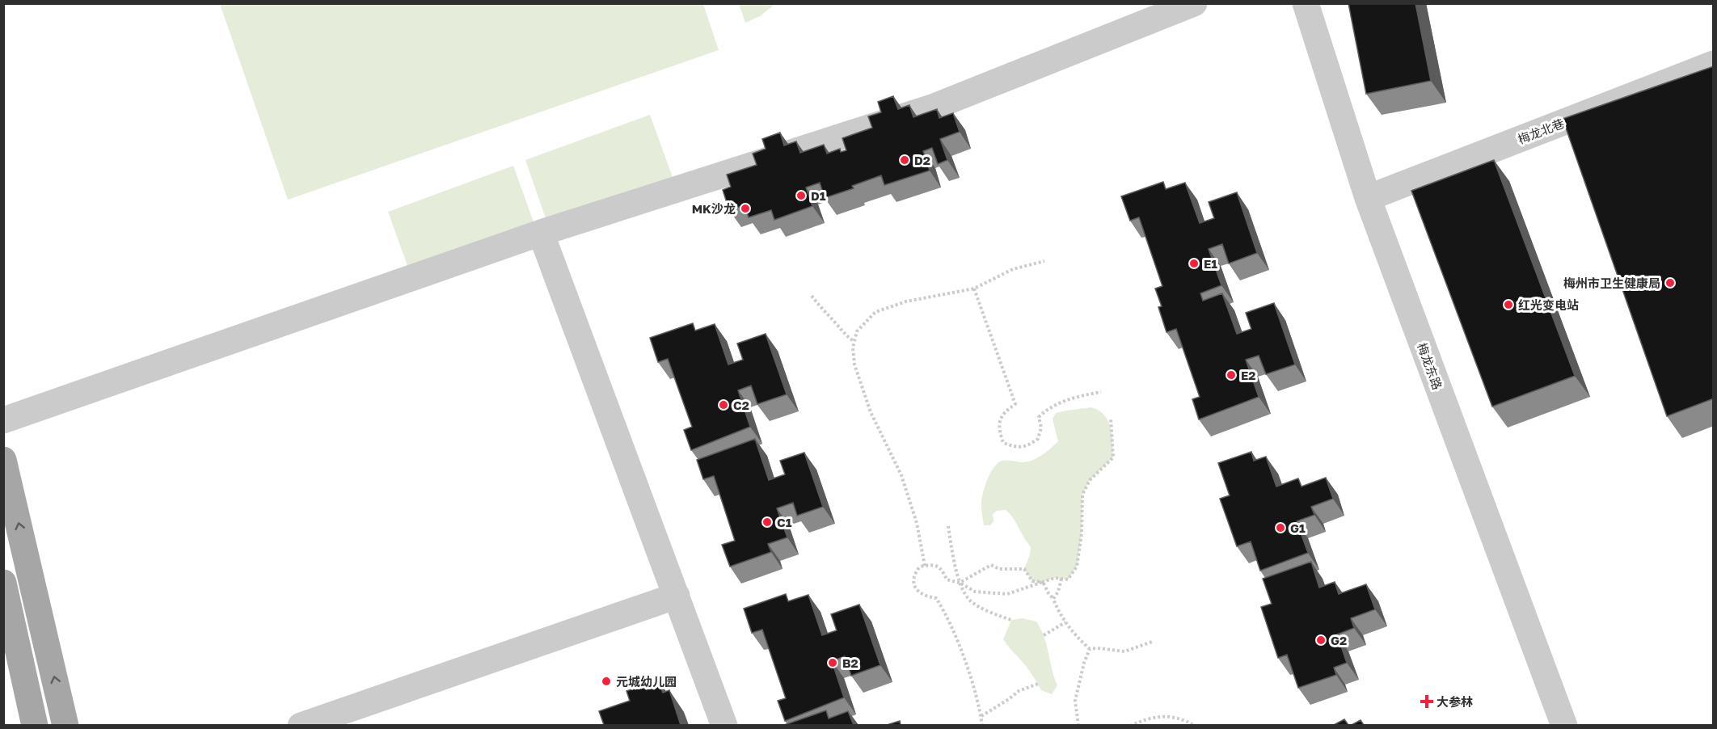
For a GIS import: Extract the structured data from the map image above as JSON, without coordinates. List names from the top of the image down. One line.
{"streets":{"street":["梅龙北巷","梅龙东路"]},"crossings":[["梅龙北巷","梅龙东路"]],"places":{"other":["D2","D1","MK沙龙","E1","梅州市卫生健康局","红光变电站","E2","C2","C1","G1","G2","B2","元城幼儿园"],"health":["大参林"]}}
